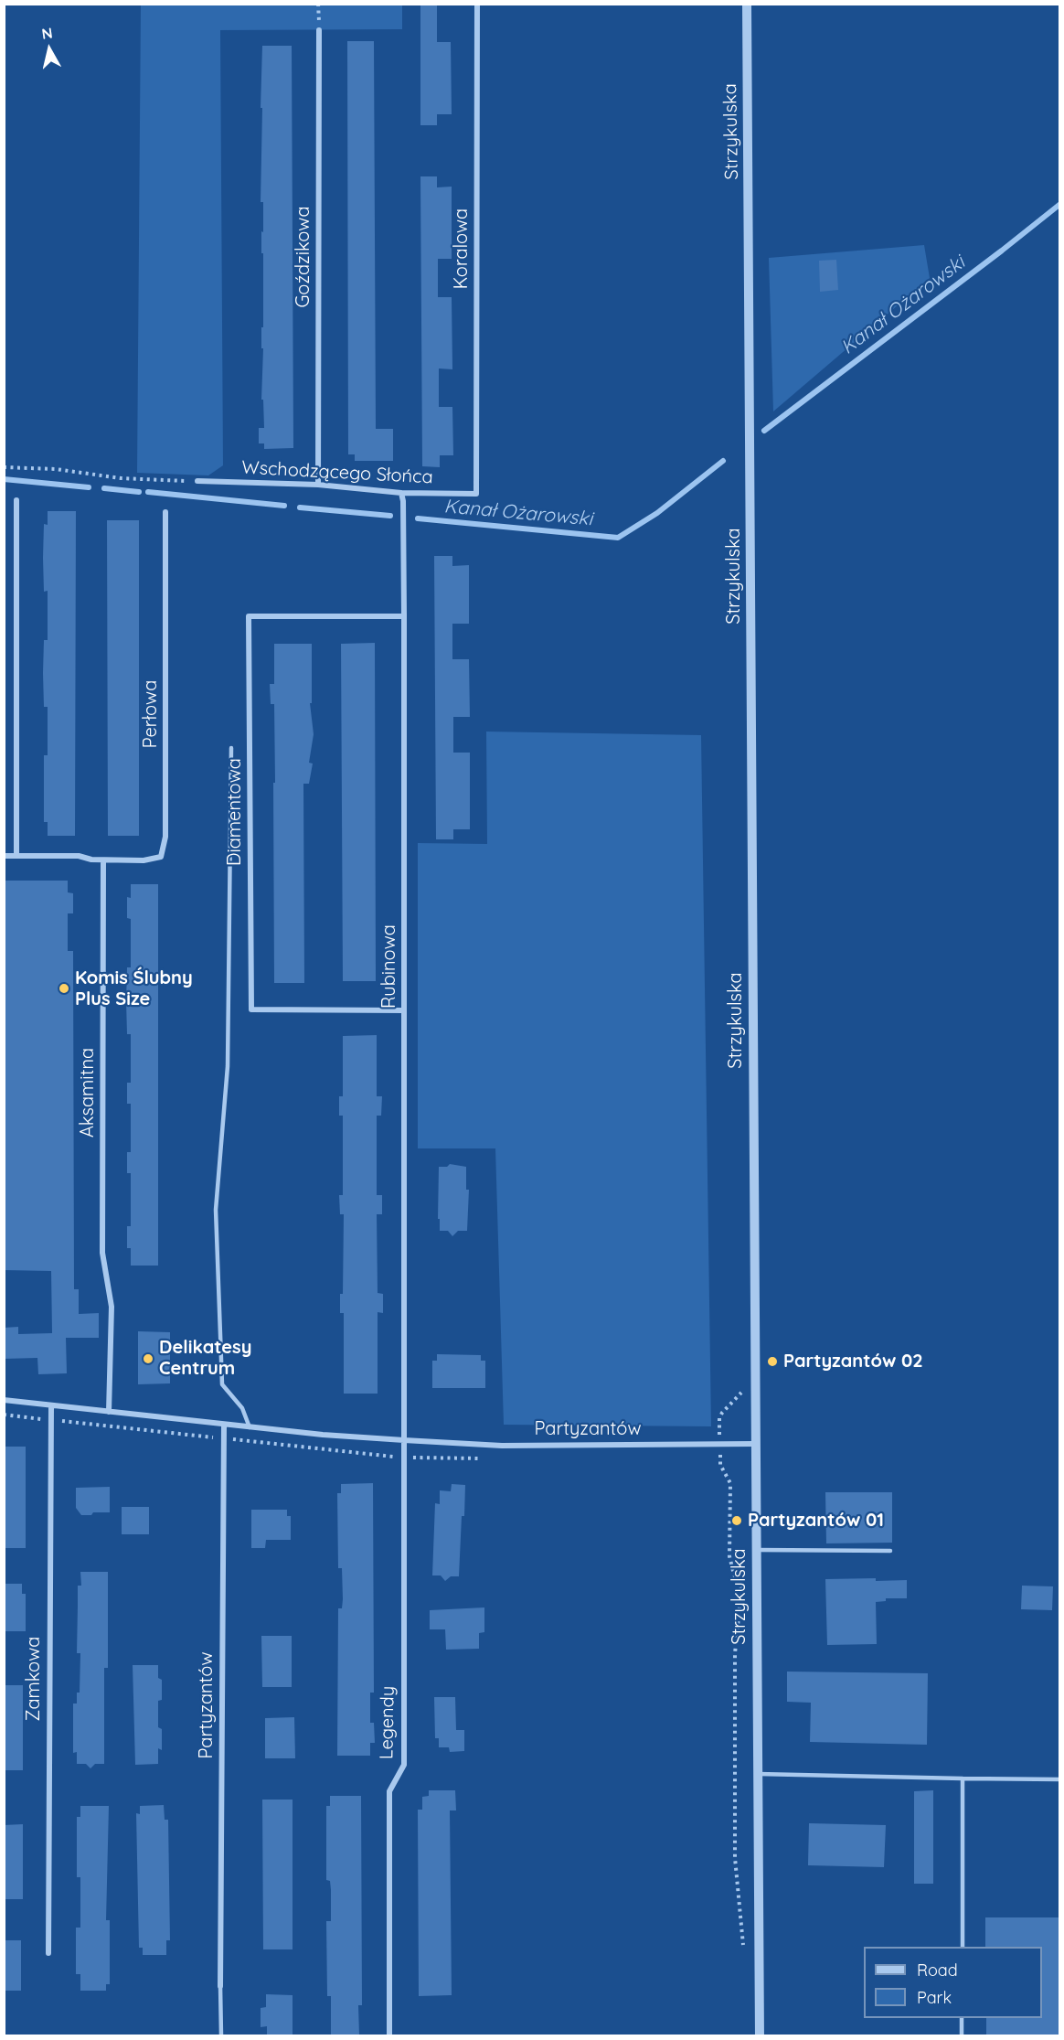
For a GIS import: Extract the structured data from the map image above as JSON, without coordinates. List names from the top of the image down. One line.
{"streets":{"street":["Strzykulska","Koralowa","Goździkowa","Wschodzącego Słońca","Perłowa","Diamentowa","Rubinowa","Aksamitna","Partyzantów","Zamkowa","Legendy"]},"crossings":[["Strzykulska","Partyzantów"],["Koralowa","Wschodzącego Słońca"],["Goździkowa","Wschodzącego Słońca"],["Wschodzącego Słońca","Rubinowa"],["Perłowa","Aksamitna"],["Diamentowa","Rubinowa"],["Rubinowa","Partyzantów"],["Rubinowa","Legendy"],["Aksamitna","Partyzantów"],["Partyzantów","Zamkowa"],["Partyzantów","Legendy"]],"water":["Kanał Ożarowski"],"places":["Komis Ślubny Plus Size","Delikatesy Centrum","Partyzantów 02","Partyzantów 01"],"legend":["Road","Park"],"north":"top"}
